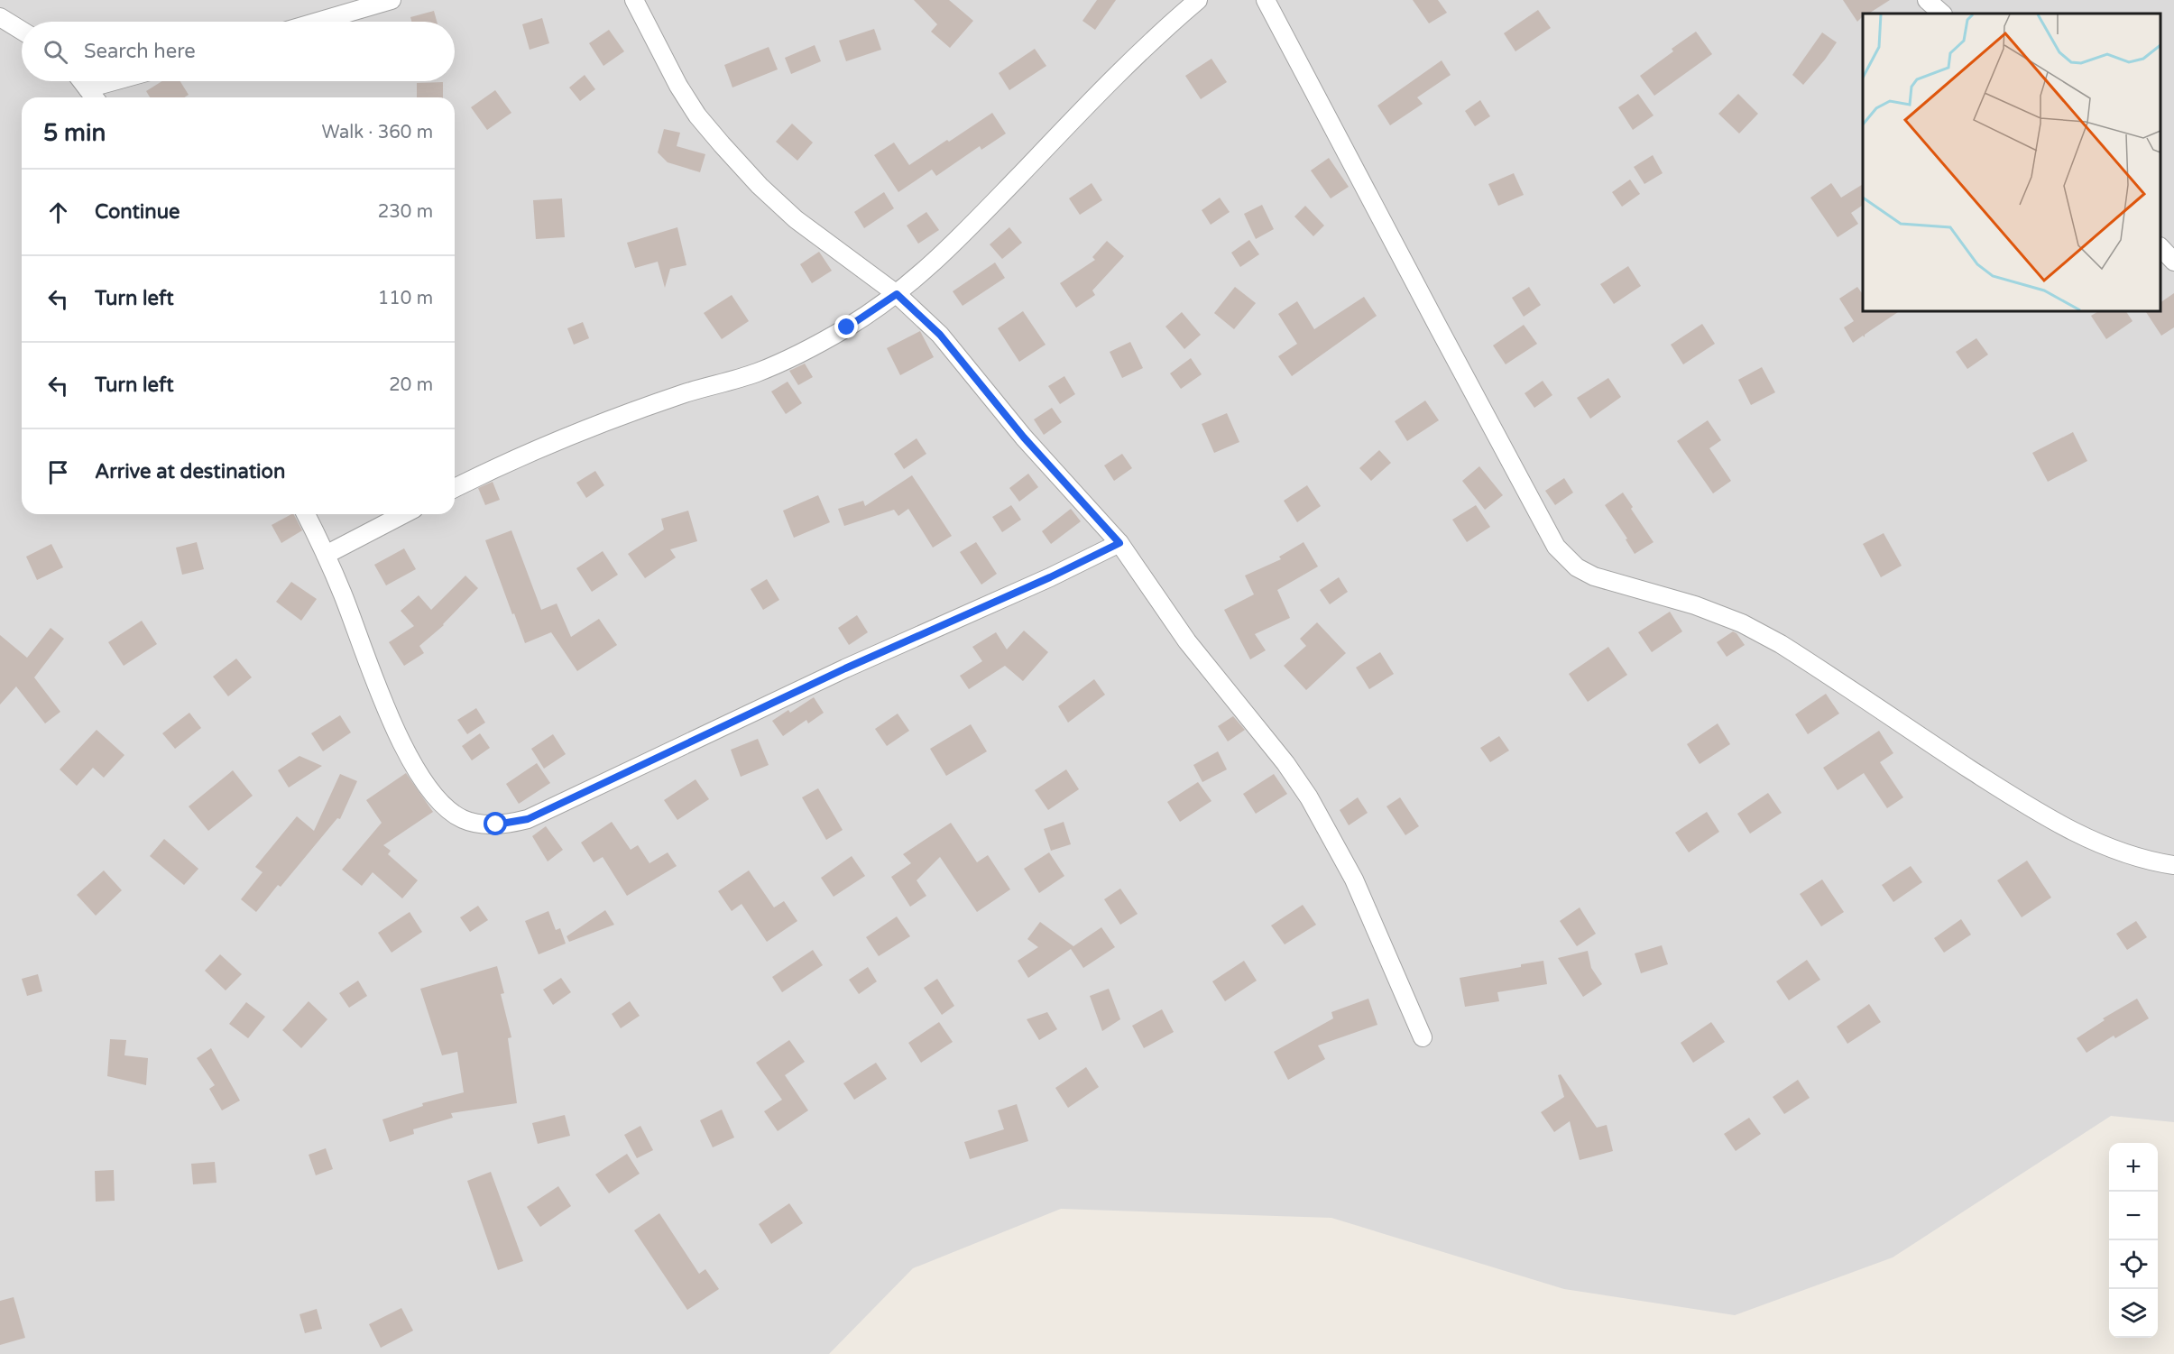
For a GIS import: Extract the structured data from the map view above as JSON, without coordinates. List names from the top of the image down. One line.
{"page":{"search":"Search here","heading":["5 min","Walk · 360 m"],"list":[["Continue","230 m"],["Turn left","110 m"],["Turn left","20 m"],"Arrive at destination"],"map_buttons":["+","−"]}}
